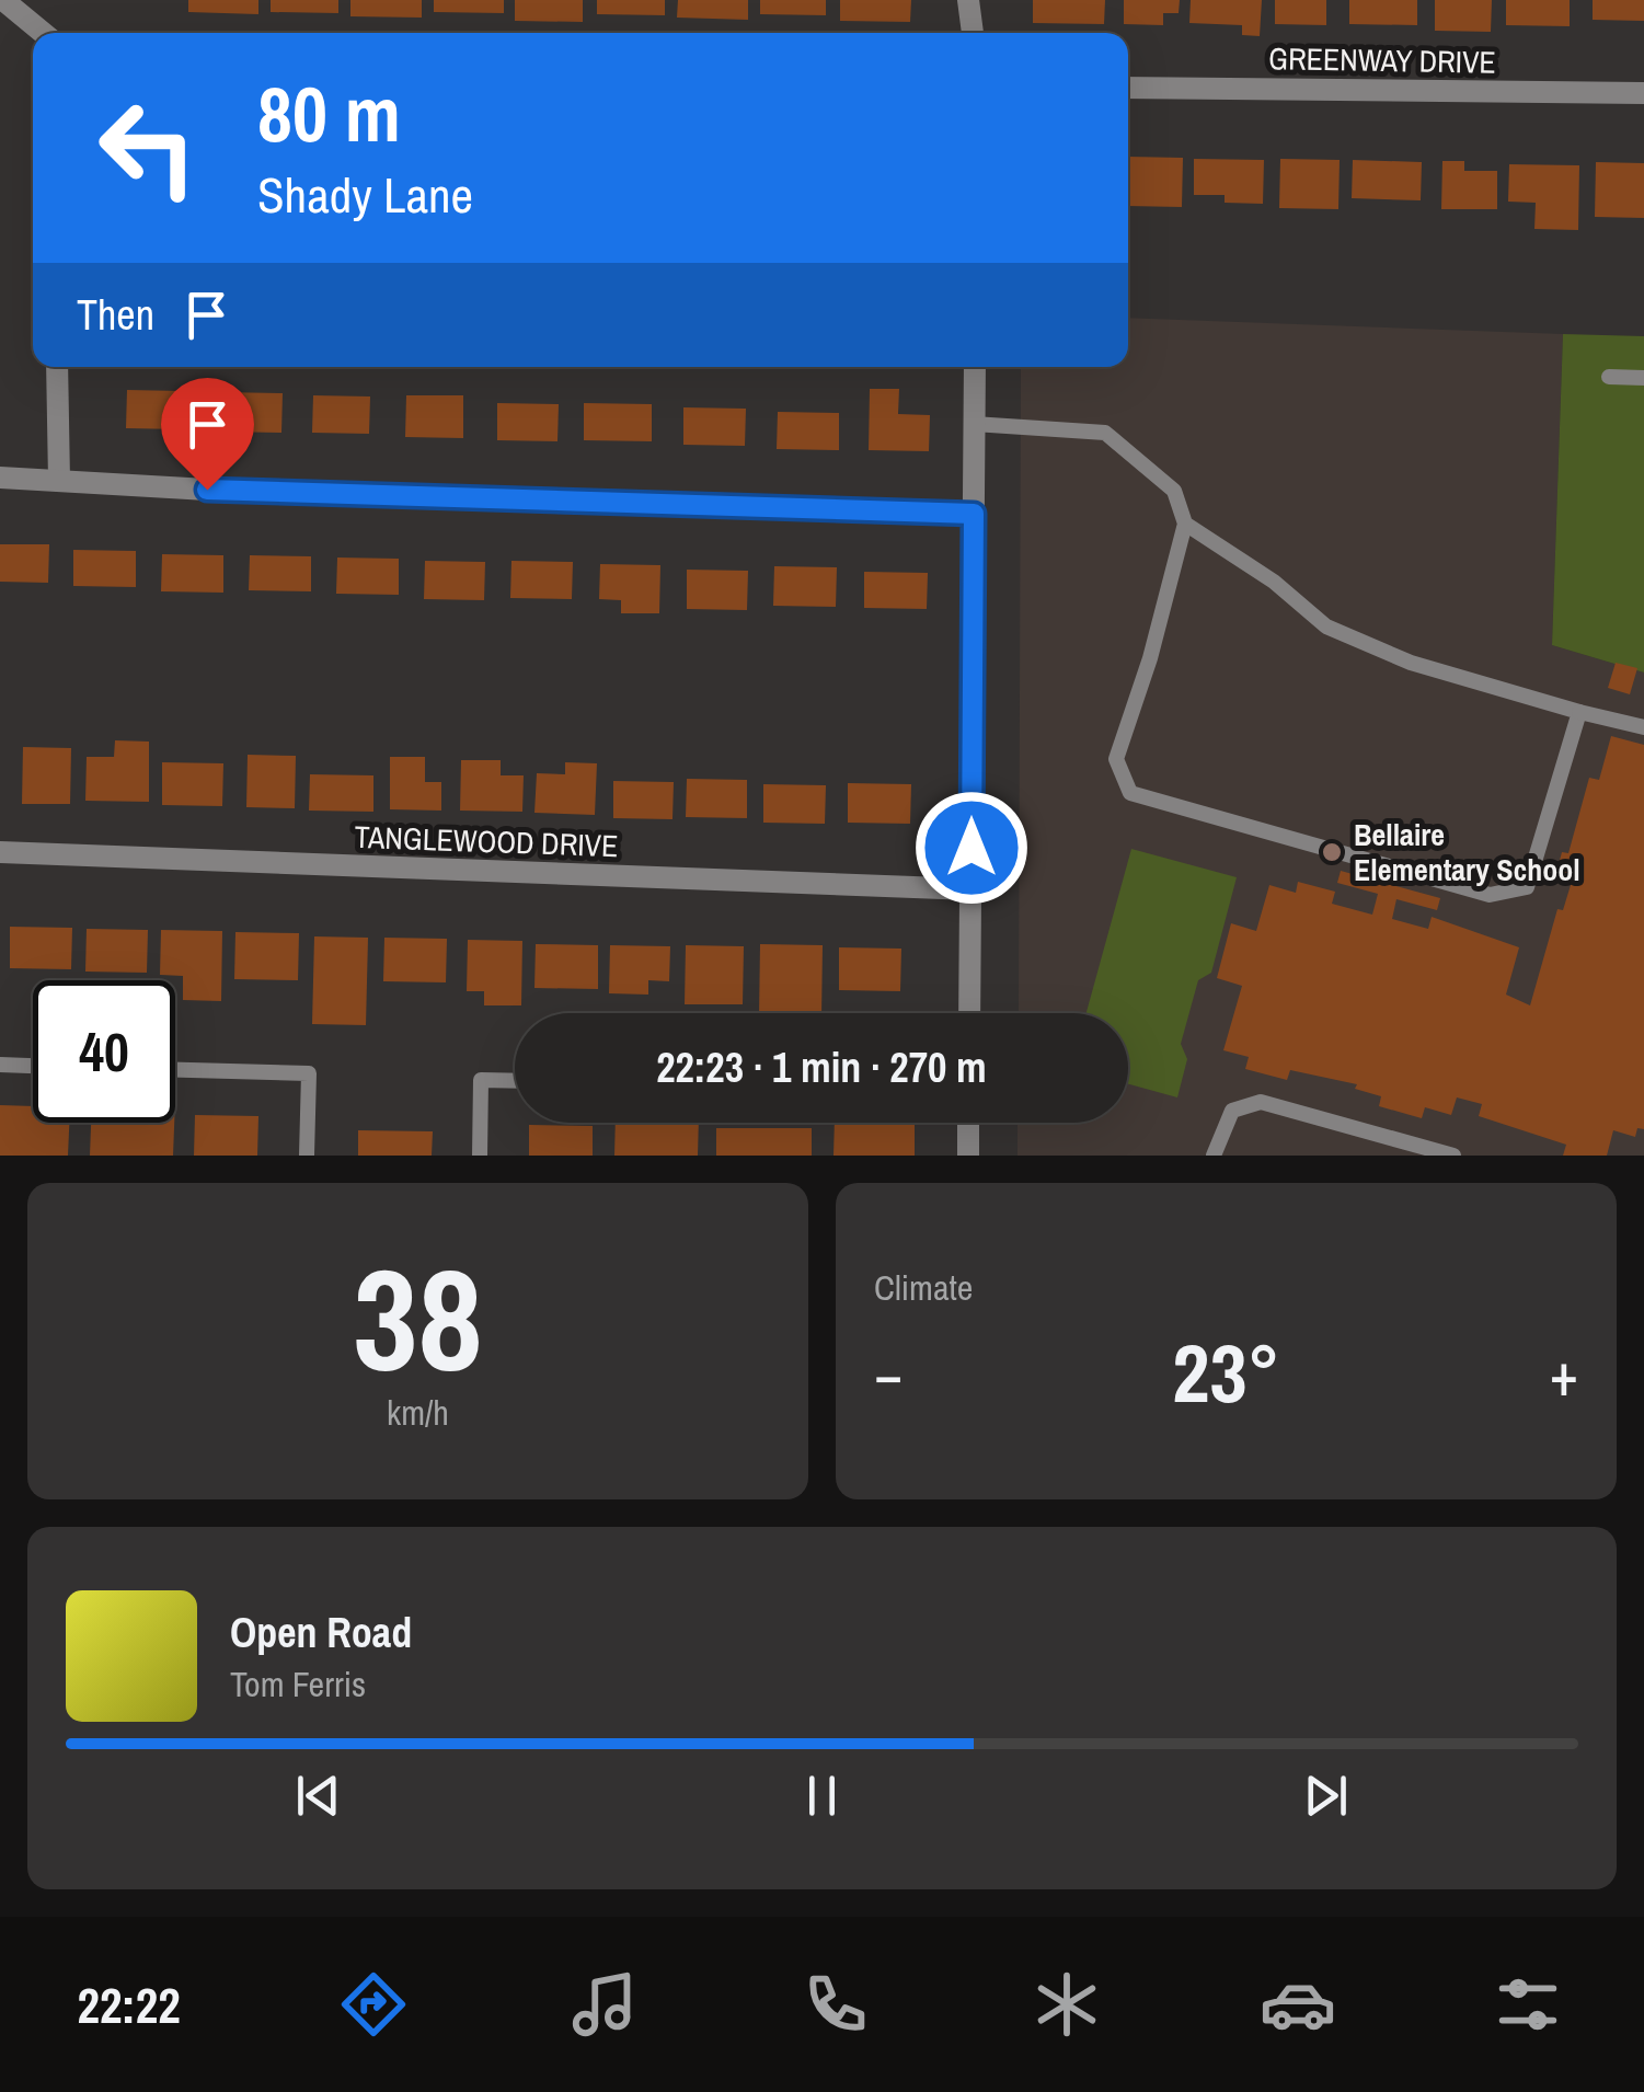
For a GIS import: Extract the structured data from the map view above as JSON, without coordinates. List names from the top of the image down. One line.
{"streets":{"street":["GREENWAY DRIVE","TANGLEWOOD DRIVE"]},"places":["Bellaire Elementary School"],"page":{"turn":["80 m","Shady Lane"],"then":"Then","limit":"40","trip":"22:23 · 1 min · 270 m","tile":[["38","km/h"],"Climate"],"heat":["−","23°","+"],"song":["Open Road","Tom Ferris"],"tabs":"22:22"}}
